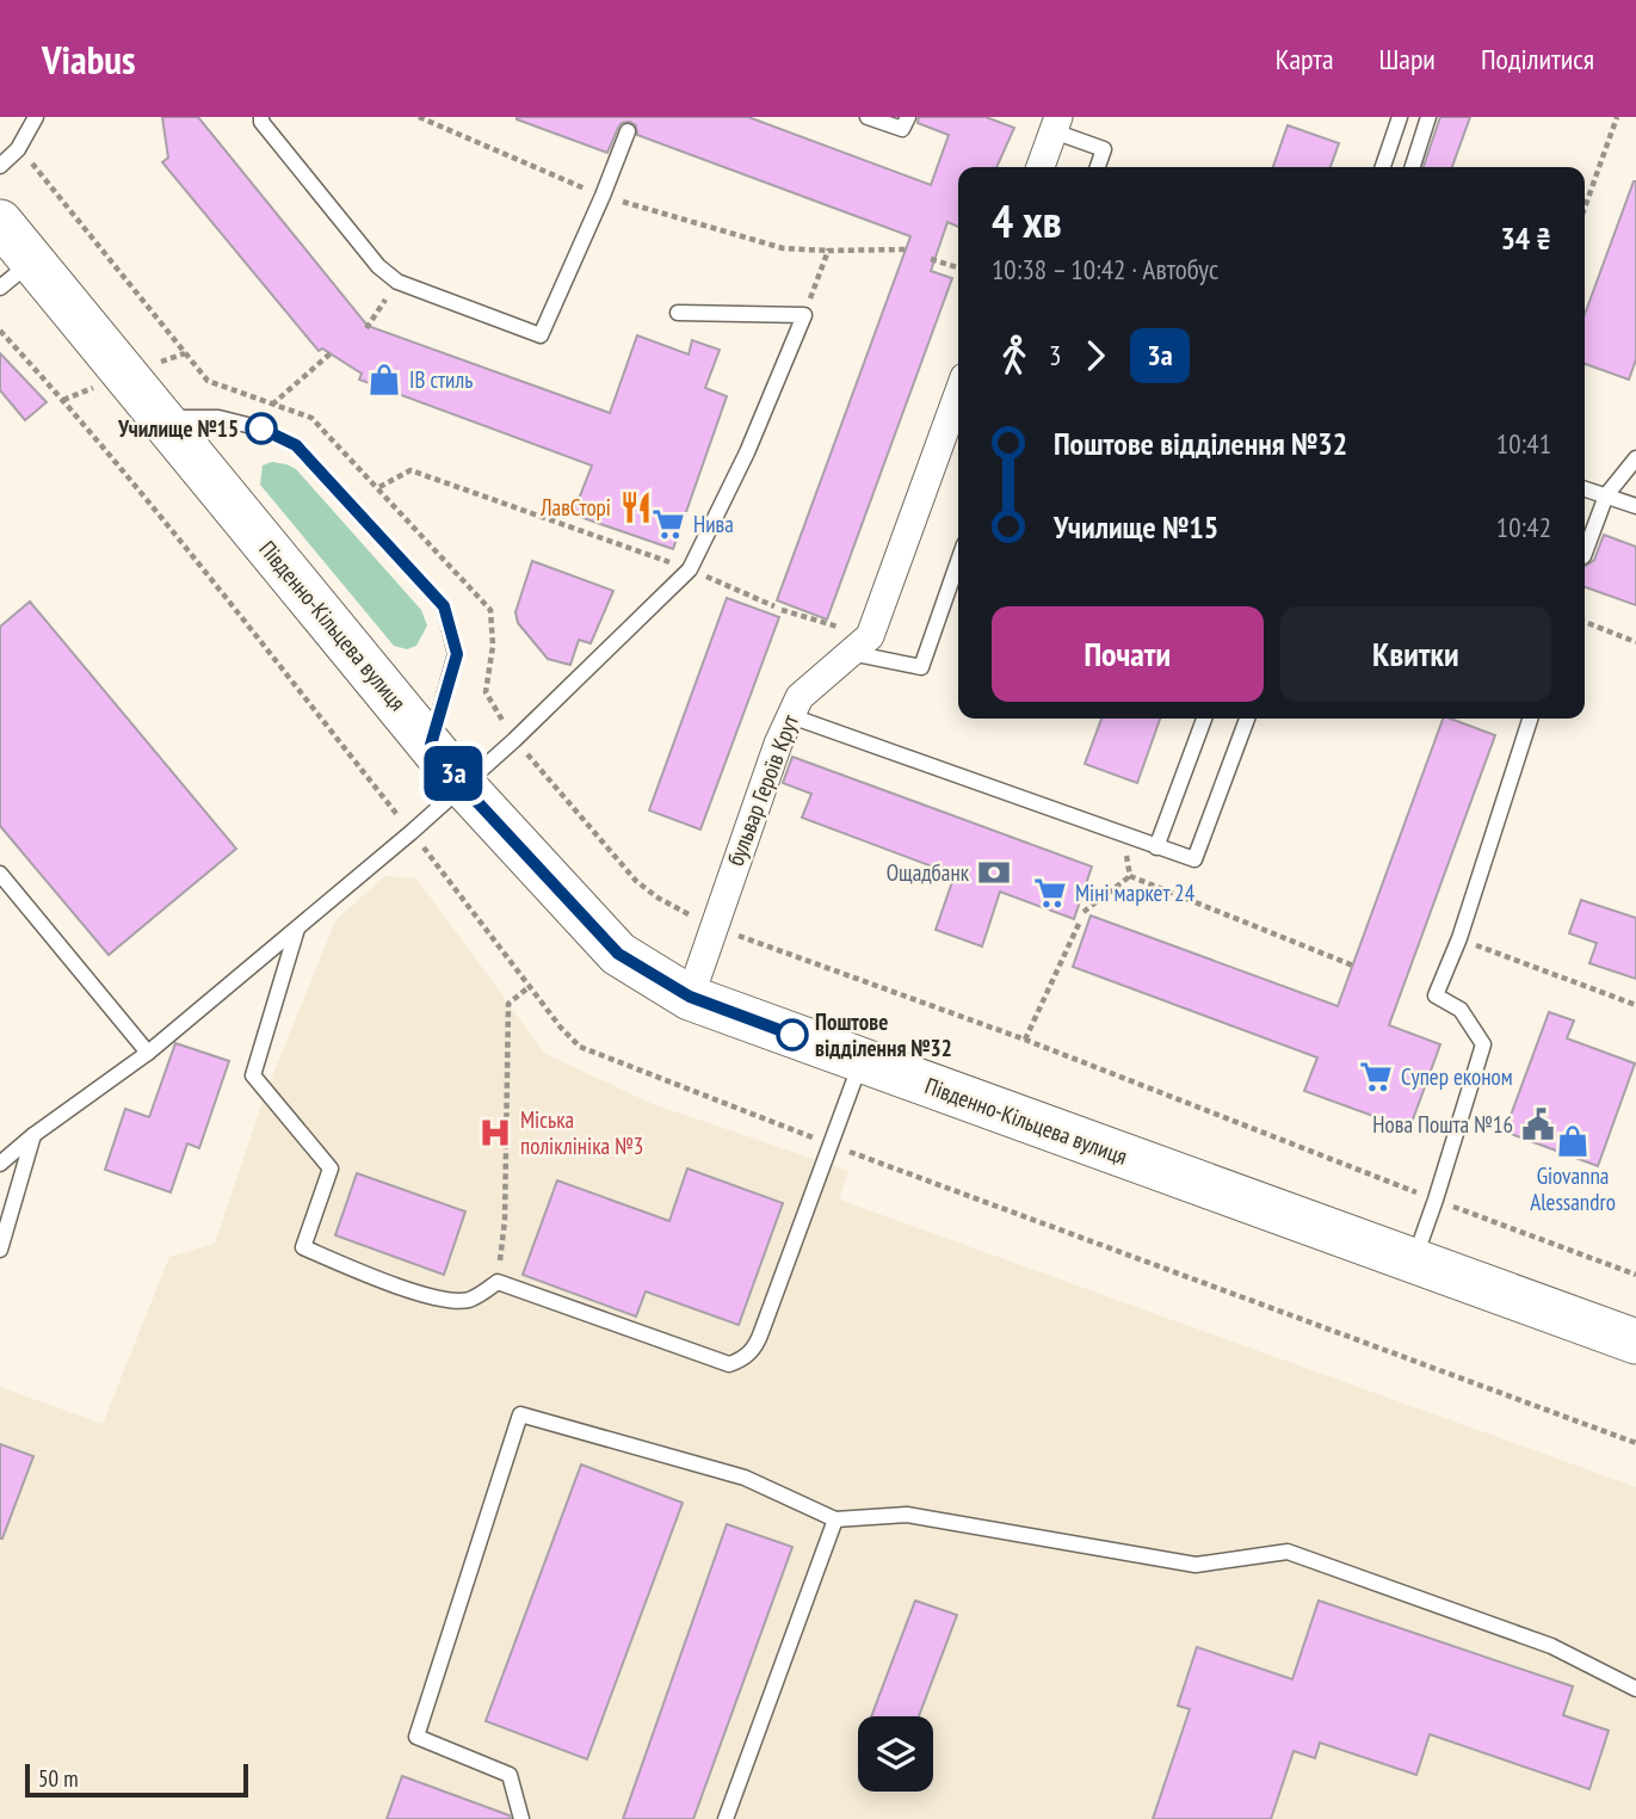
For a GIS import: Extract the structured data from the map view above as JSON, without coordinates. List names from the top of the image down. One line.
{"streets":{"main road":["Південно-Кільцева вулиця"],"street":["бульвар Героїв Крут"]},"crossings":[["Південно-Кільцева вулиця","бульвар Героїв Крут"]],"places":{"shop":["ІВ стиль","Giovanna Alessandro"],"other":["Училище №15","Поштове відділення №32"],"restaurant":["ЛавСторі"],"supermarket":["Нива","Міні маркет 24","Супер економ"],"bank":["Ощадбанк"],"public building":["Нова Пошта №16"],"hospital":["Міська поліклініка №3"]},"lines":["bus line 3а"],"scale_bar":"50 m","page":{"header":"Viabus","nav":["Карта","Шари","Поділитися"],"on_map":"3а","heading":["4 хв","10:38 – 10:42 · Автобус","34 ₴"],"legs":["3","3а"],"list":[{"name":"Поштове відділення №32","value":"10:41"},{"name":"Училище №15","value":"10:42"}],"buttons":["Почати","Квитки"],"scale":"50 m"}}
